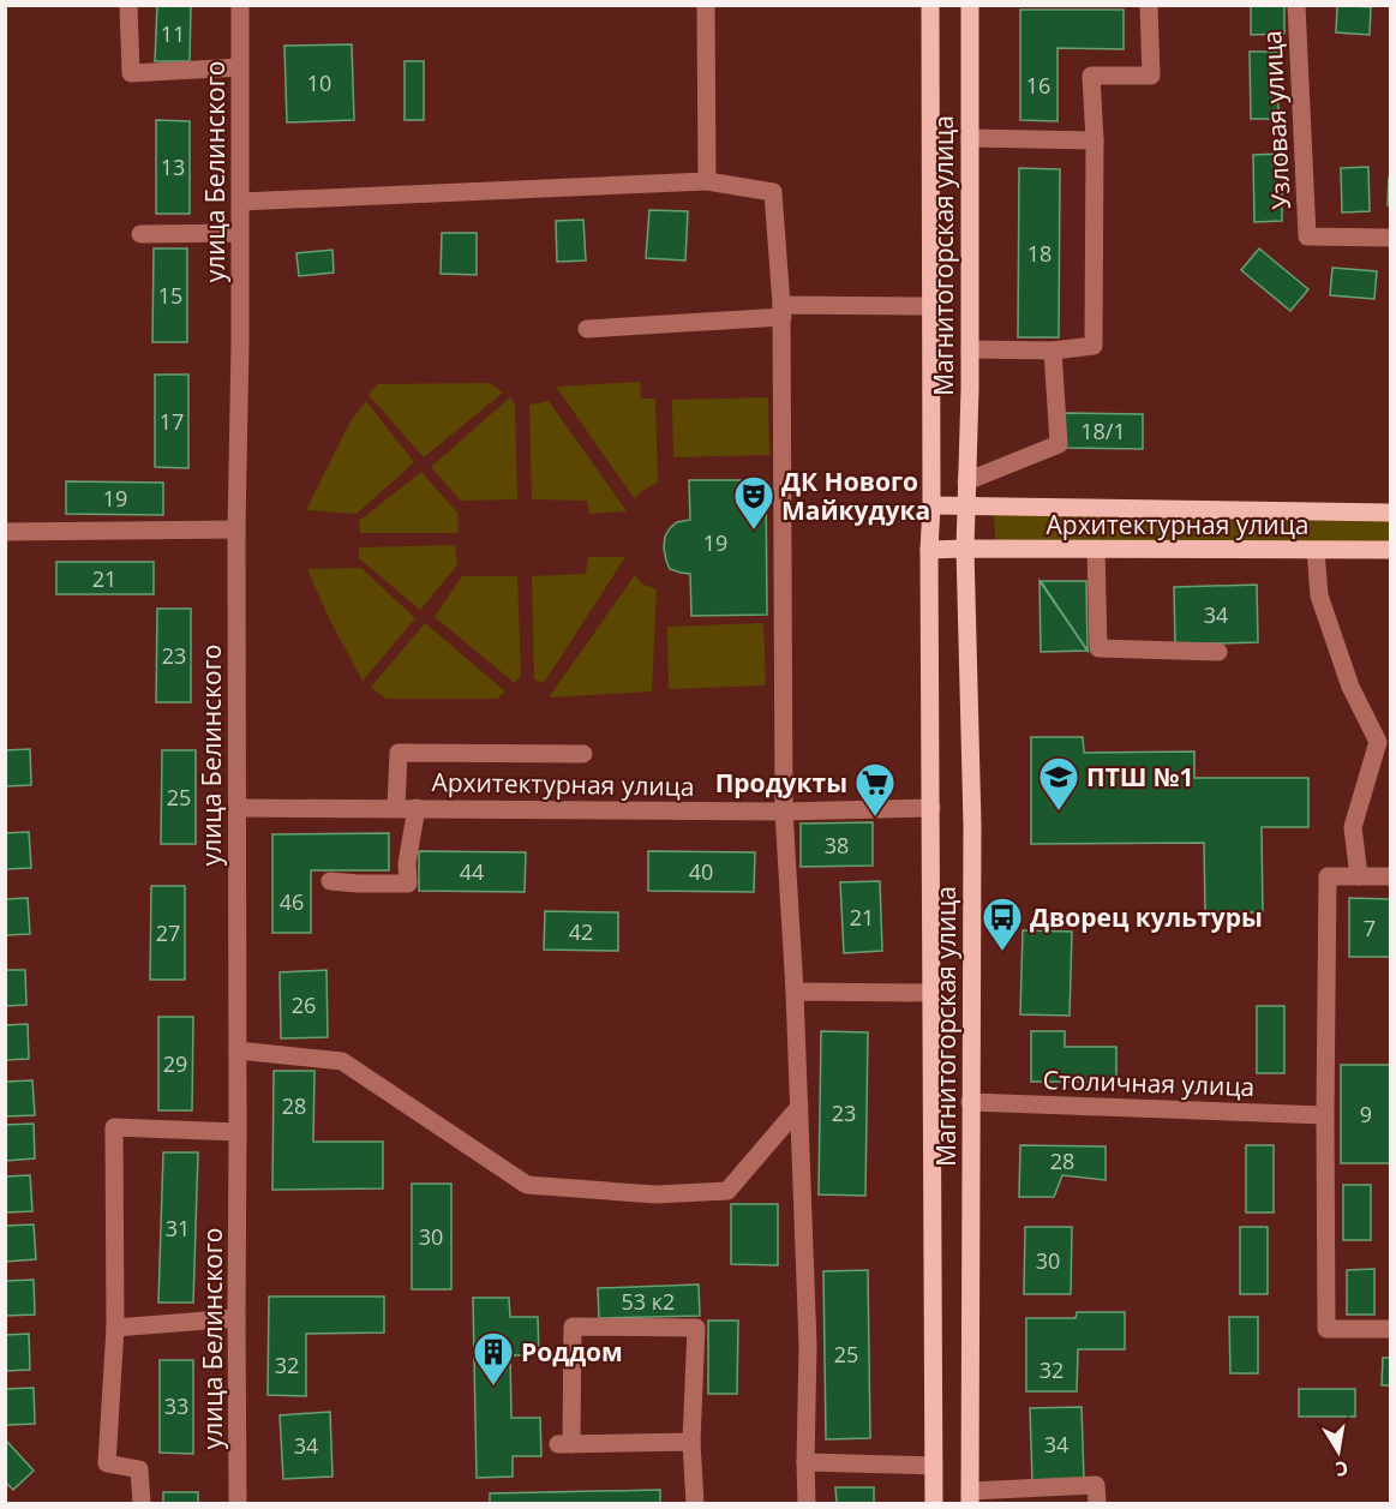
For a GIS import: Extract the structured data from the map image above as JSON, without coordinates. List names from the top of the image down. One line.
{"streets":{"main road":["Магнитогорская улица","Архитектурная улица"],"street":["Узловая улица","улица Белинского","Столичная улица"]},"crossings":[["улица Белинского","Архитектурная улица"],["Магнитогорская улица","Архитектурная улица"],["Магнитогорская улица","Столичная улица"]],"places":{"theatre":["ДК Нового Майкудука"],"school or university":["ПТШ №1"],"supermarket":["Продукты"],"bus stop":["Дворец культуры"],"building":["Роддом"]},"house_numbers":["11","10","16","13","18","15","17","18/1","19","19","21","34","23","25","38","44","40","46","21","7","42","27","26","29","28","23","9","28","31","30","30","53 к2","25","32","32","33","34","34"],"north":"bottom"}
